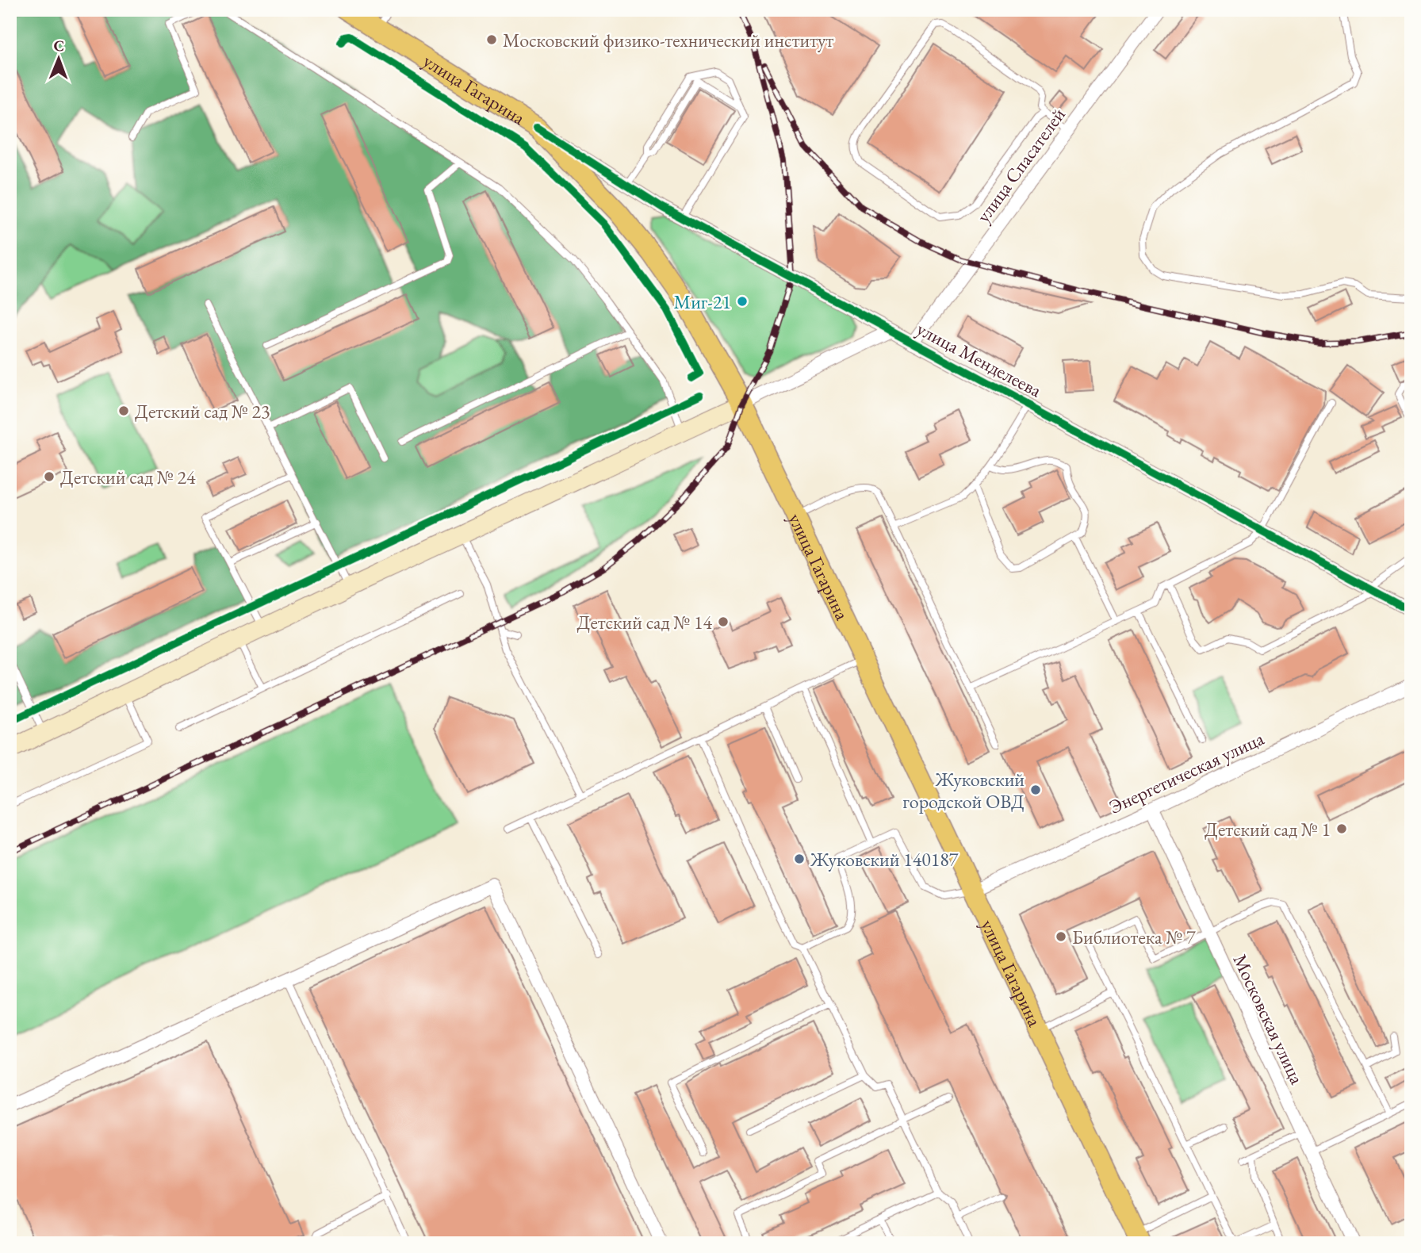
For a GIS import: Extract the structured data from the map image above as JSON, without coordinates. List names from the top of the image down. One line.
{"streets":{"main road":["улица Гагарина"],"street":["улица Спасателей","улица Менделеева","Энергетическая улица","Московская улица"]},"crossings":[["улица Гагарина","улица Менделеева"],["улица Гагарина","Энергетическая улица"],["улица Спасателей","улица Менделеева"],["Энергетическая улица","Московская улица"]],"places":["Московский физико-технический институт","Миг-21","Детский сад № 23","Детский сад № 24","Детский сад № 14","Жуковский городской ОВД","Детский сад № 1","Жуковский 140187","Библиотека № 7"],"north":"top"}
